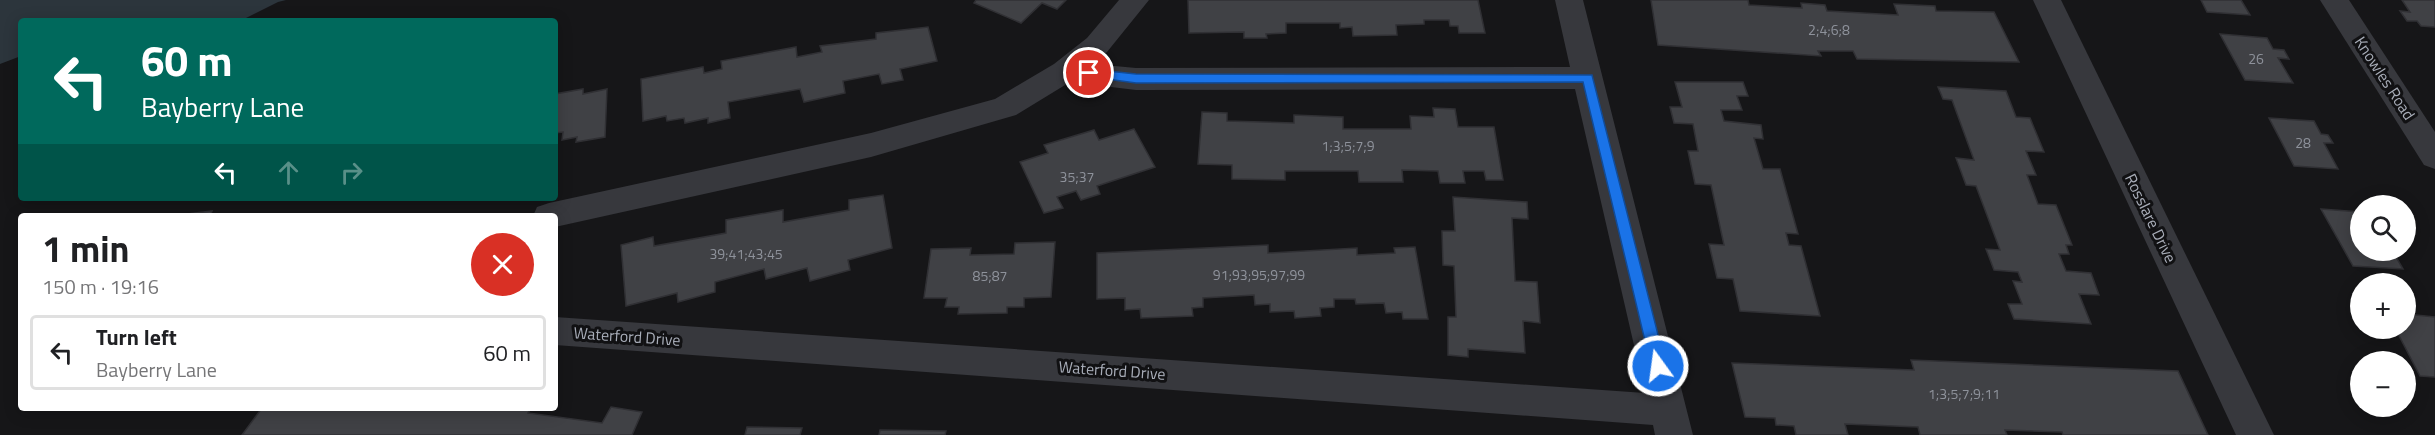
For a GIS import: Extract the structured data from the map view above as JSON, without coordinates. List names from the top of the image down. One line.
{"streets":{"street":["Knowles Road","Rosslare Drive","Waterford Drive"]},"house_numbers":["2;4;6;8","26","28","1;3;5;7;9","35;37","39;41;43;45","91;93;95;97;99","85;87","1;3;5;7;9;11"],"page":{"turn":["60 m","Bayberry Lane"],"map_buttons":["+","−"],"heading":["1 min","150 m · 19:16"],"list":[{"name":"Turn left","note":"Bayberry Lane","value":"60 m"}]}}
